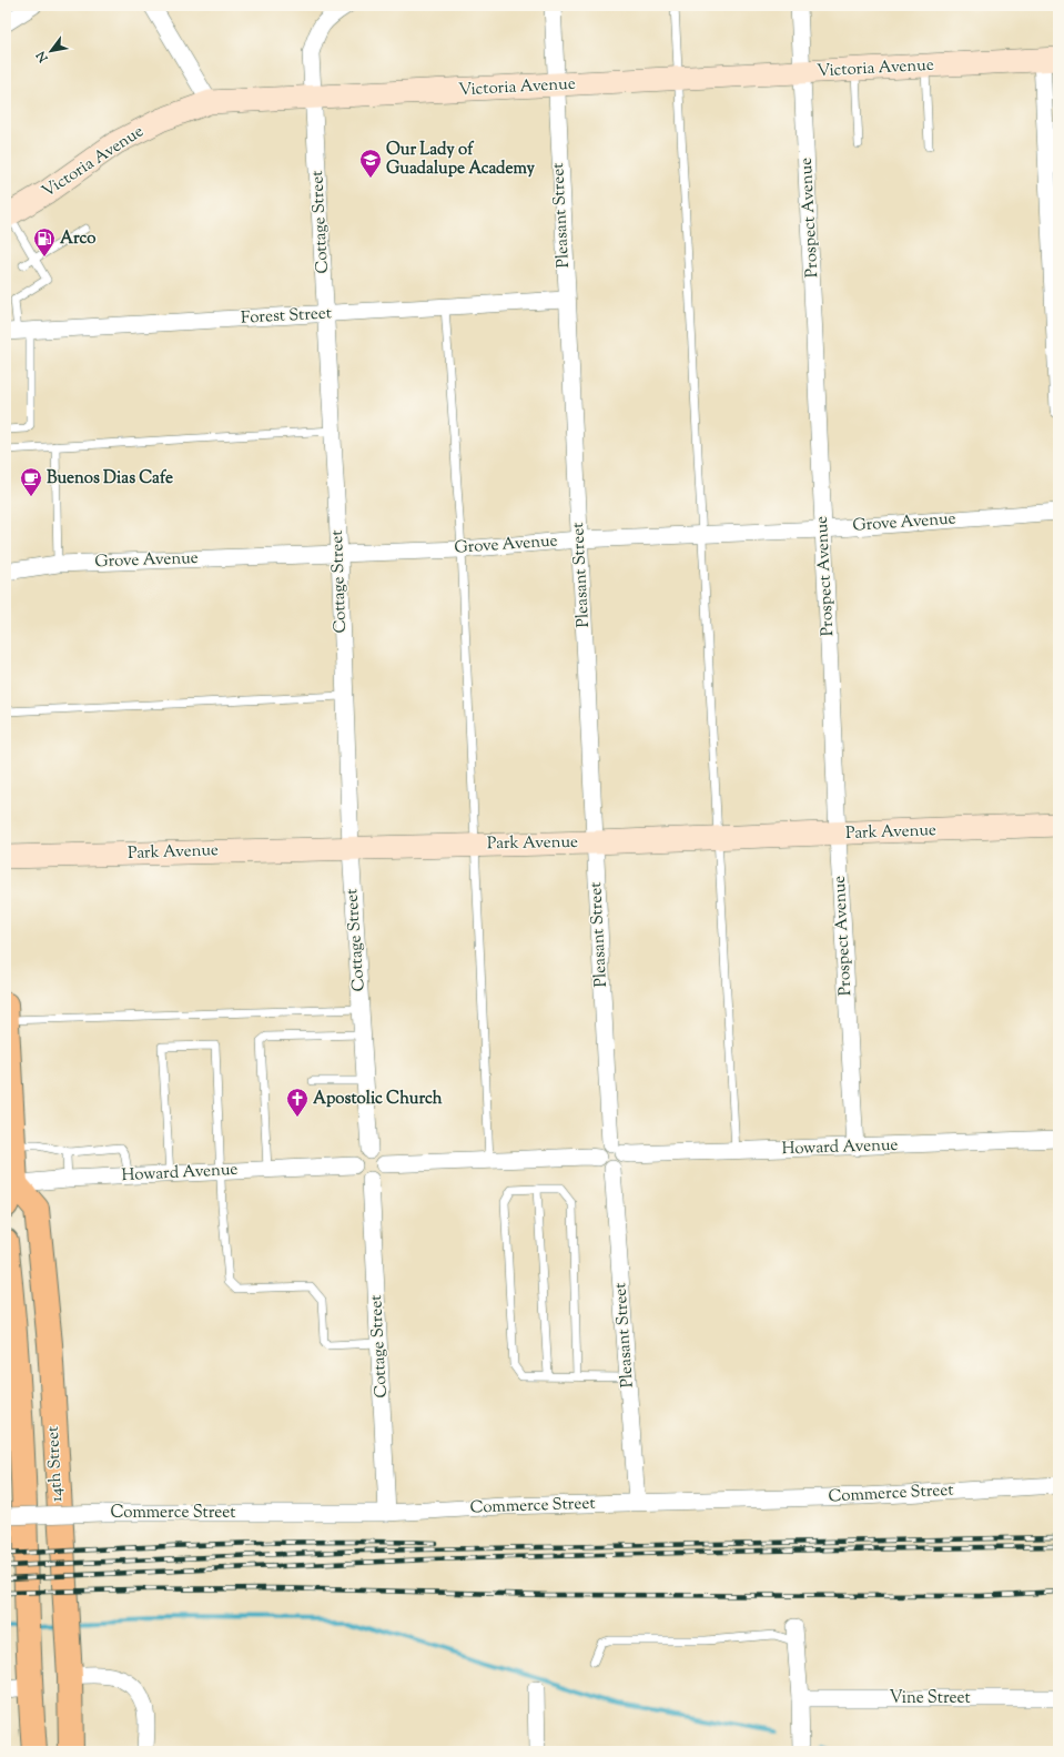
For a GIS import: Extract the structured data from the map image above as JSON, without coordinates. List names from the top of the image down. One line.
{"streets":{"main road":["14th Street"],"street":["Victoria Avenue","Pleasant Street","Prospect Avenue","Cottage Street","Forest Street","Grove Avenue","Park Avenue","Howard Avenue","Commerce Street","Vine Street"]},"crossings":[["Victoria Avenue","Pleasant Street"],["Victoria Avenue","Prospect Avenue"],["Victoria Avenue","Cottage Street"],["Pleasant Street","Forest Street"],["Pleasant Street","Grove Avenue"],["Pleasant Street","Park Avenue"],["Pleasant Street","Howard Avenue"],["Pleasant Street","Commerce Street"],["Prospect Avenue","Grove Avenue"],["Prospect Avenue","Park Avenue"],["Prospect Avenue","Howard Avenue"],["Cottage Street","Forest Street"],["Cottage Street","Grove Avenue"],["Cottage Street","Park Avenue"],["Cottage Street","Howard Avenue"],["Cottage Street","Commerce Street"],["Howard Avenue","14th Street"]],"places":{"school or university":["Our Lady of Guadalupe Academy"],"fuel station":["Arco"],"cafe":["Buenos Dias Cafe"],"church":["Apostolic Church"]},"north":"bottom left"}
